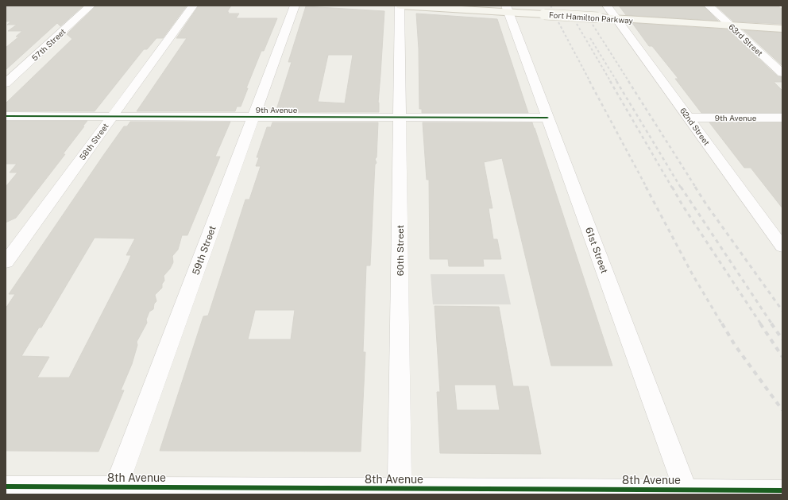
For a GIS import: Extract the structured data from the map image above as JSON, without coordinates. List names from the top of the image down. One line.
{"streets":{"main road":["Fort Hamilton Parkway"],"street":["63rd Street","57th Street","9th Avenue","62nd Street","58th Street","59th Street","60th Street","61st Street","8th Avenue"]},"crossings":[["Fort Hamilton Parkway","63rd Street"],["Fort Hamilton Parkway","62nd Street"],["Fort Hamilton Parkway","60th Street"],["Fort Hamilton Parkway","61st Street"],["9th Avenue","62nd Street"],["9th Avenue","58th Street"],["9th Avenue","59th Street"],["9th Avenue","60th Street"],["9th Avenue","61st Street"],["59th Street","8th Avenue"],["60th Street","8th Avenue"],["61st Street","8th Avenue"]]}
